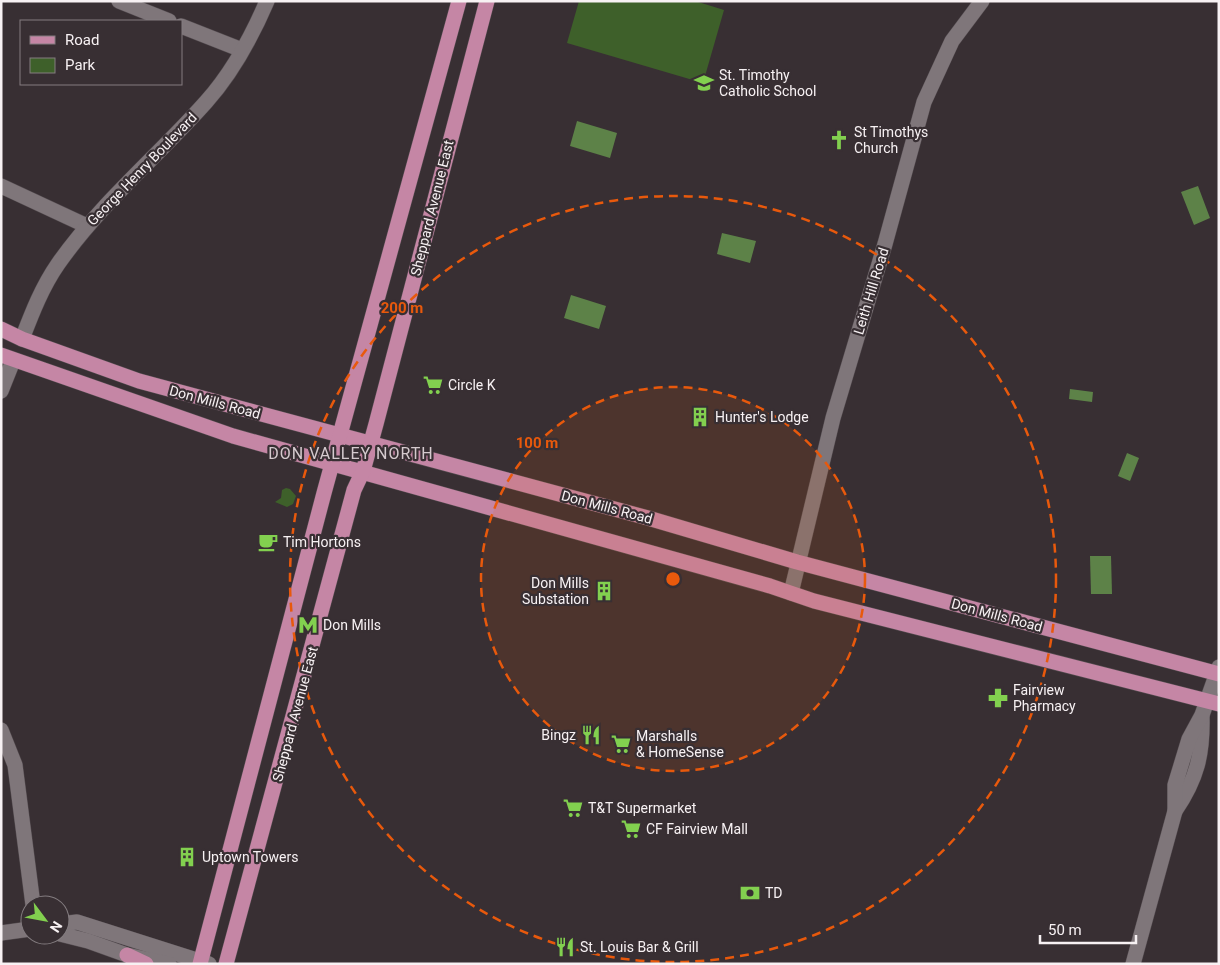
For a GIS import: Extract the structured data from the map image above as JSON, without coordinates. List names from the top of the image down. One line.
{"streets":{"main road":["Sheppard Avenue East","Don Mills Road"],"street":["George Henry Boulevard","Leith Hill Road"]},"crossings":[["George Henry Boulevard","Don Mills Road"],["Sheppard Avenue East","Don Mills Road"],["Leith Hill Road","Don Mills Road"]],"districts":["DON VALLEY NORTH"],"places":{"school or university":["St. Timothy Catholic School"],"church":["St Timothys Church"],"supermarket":["Circle K","Marshalls & HomeSense","T&T Supermarket","CF Fairview Mall"],"building":["Hunter's Lodge","Don Mills Substation","Uptown Towers"],"cafe":["Tim Hortons"],"metro station":["Don Mills"],"pharmacy":["Fairview Pharmacy"],"restaurant":["Bingz","St. Louis Bar & Grill"],"bank":["TD"]},"legend":["Road","Park"],"scale_bar":"50 m","north":"bottom right","rings":["200 m","100 m"]}
